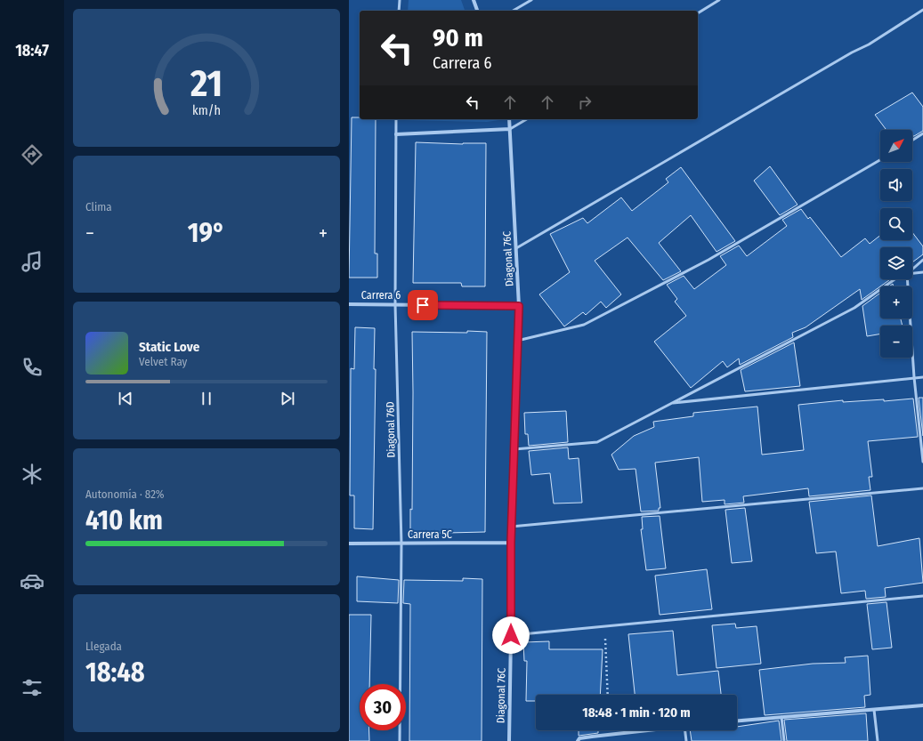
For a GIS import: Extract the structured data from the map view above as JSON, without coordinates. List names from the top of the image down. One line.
{"streets":{"street":["Diagonal 76C","Carrera 6","Carrera 5C"],"lane":["Diagonal 76D"]},"crossings":[["Diagonal 76C","Carrera 6"],["Diagonal 76C","Carrera 5C"],["Carrera 6","Diagonal 76D"],["Diagonal 76D","Carrera 5C"]],"north":"top right","page":{"tabs":"18:47","turn":["90 m","Carrera 6"],"map_buttons":["+","−"],"tile":["Clima",["Autonomía · 82%","410 km"],["Llegada","18:48"]],"heat":["−","19°","+"],"song":["Static Love","Velvet Ray"],"limit":"30","trip":"18:48 · 1 min · 120 m","gauge":["21","km/h"]}}
